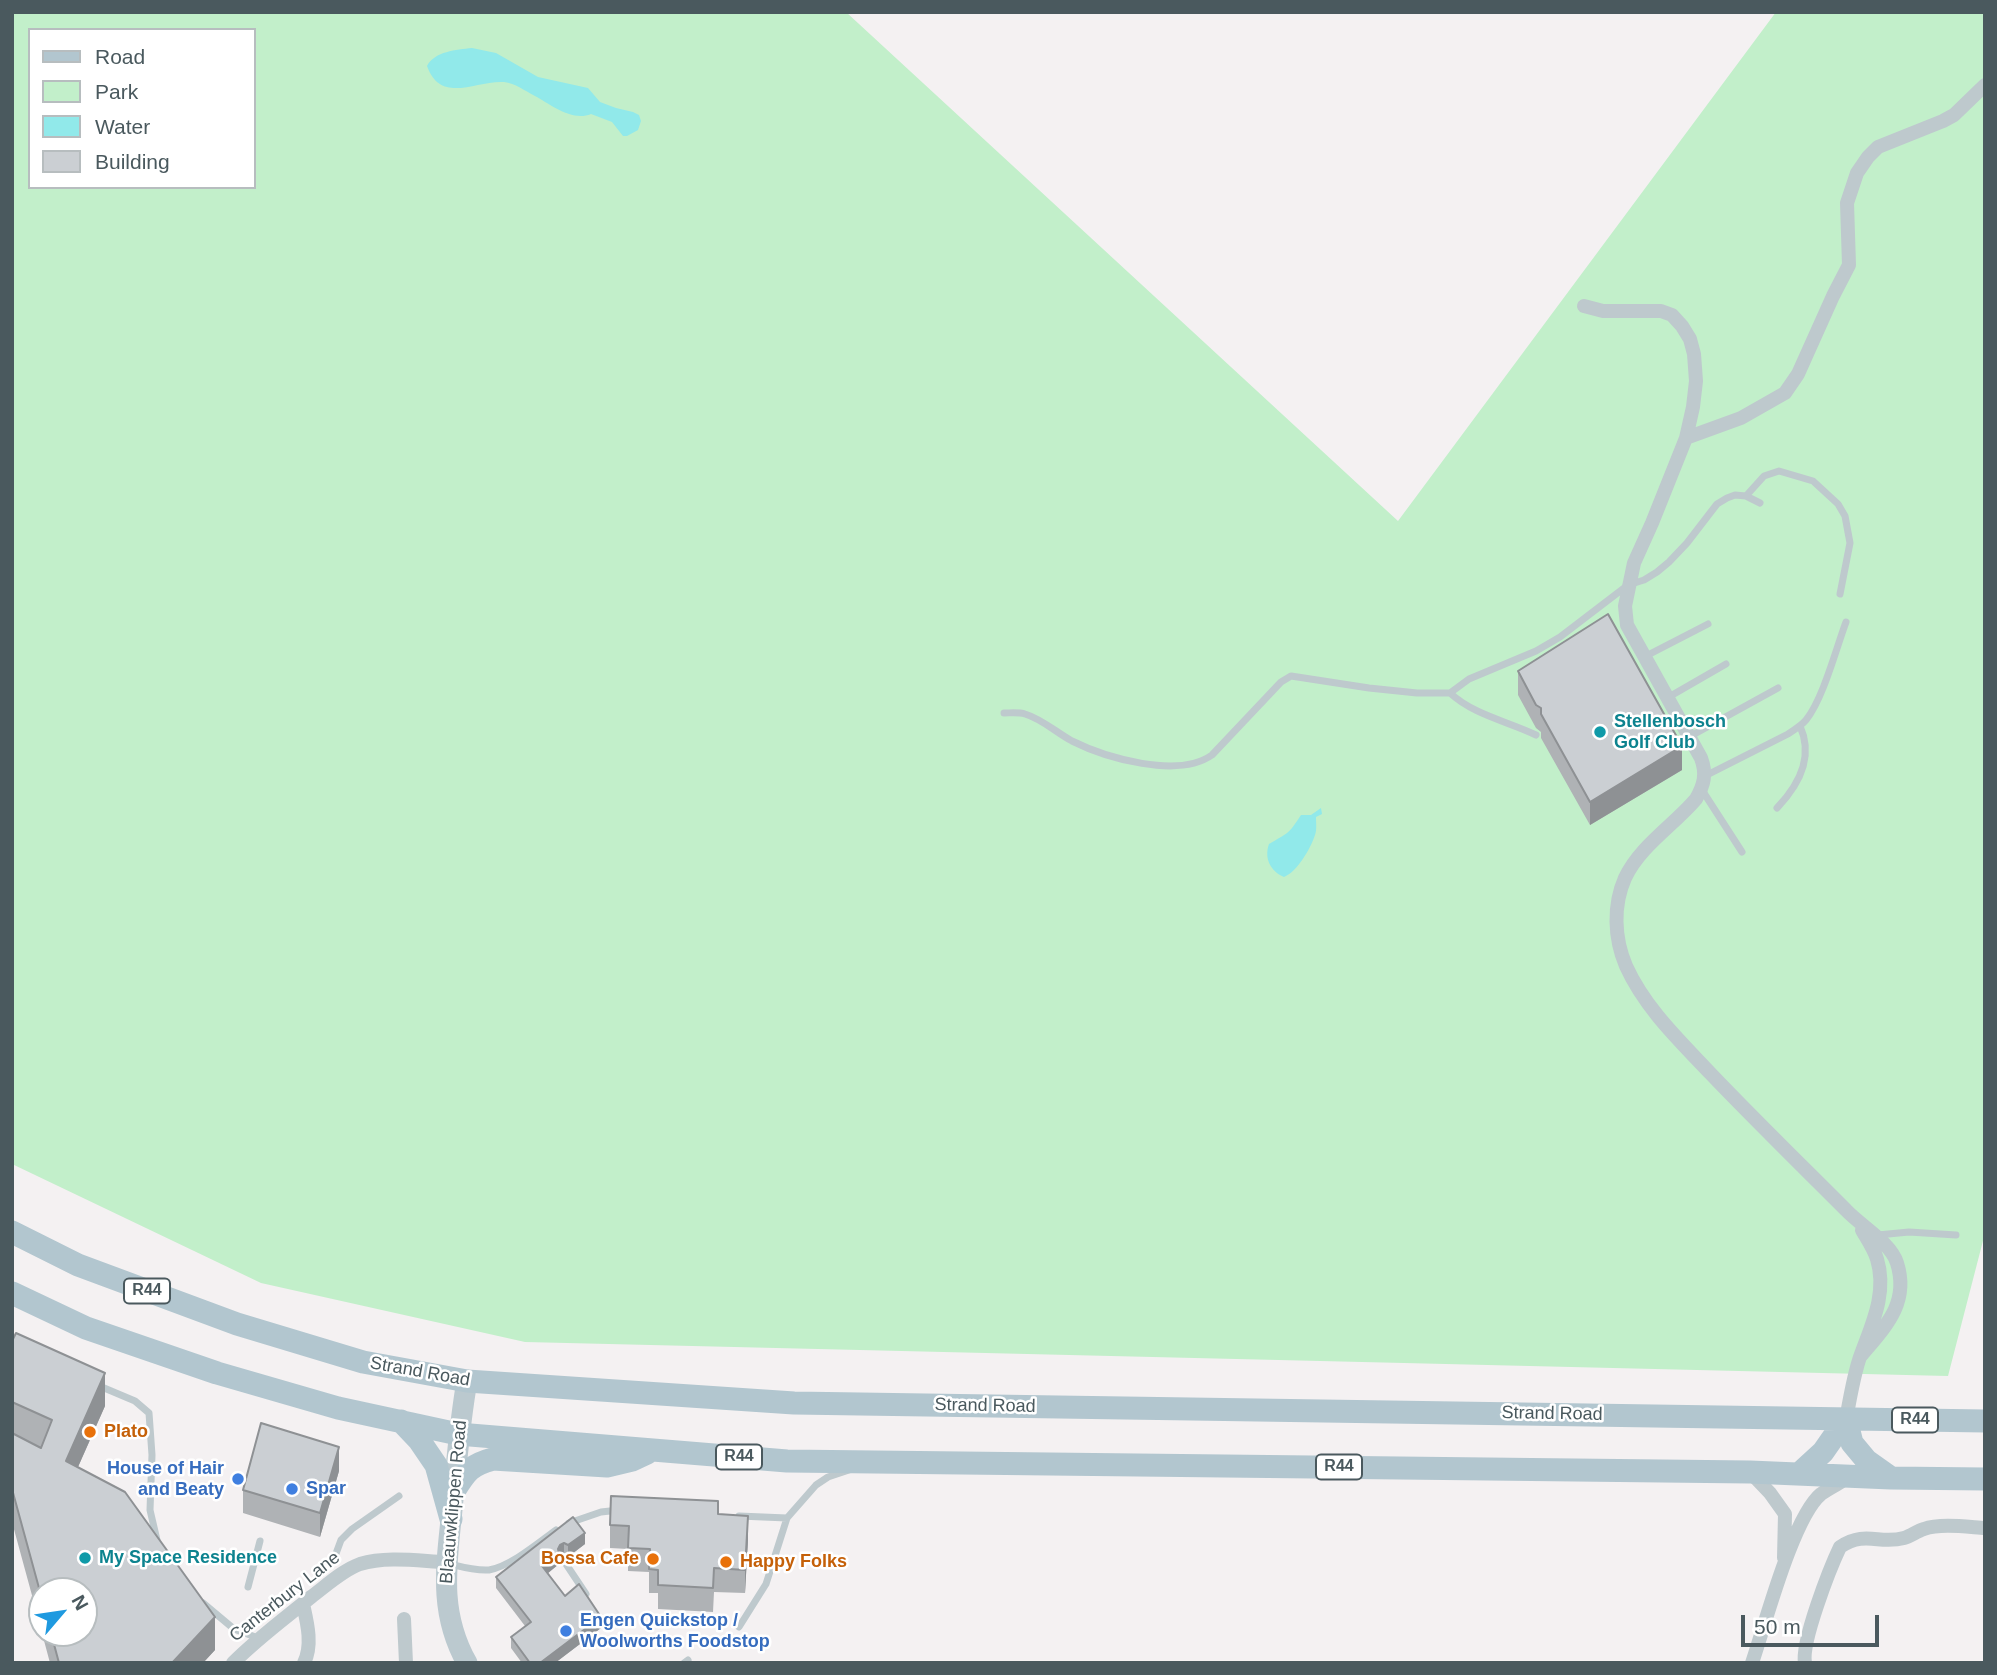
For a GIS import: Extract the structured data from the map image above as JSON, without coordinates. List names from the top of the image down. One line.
{"streets":{"main road":["R44","Strand Road"],"street":["Blaauwklippen Road","Canterbury Lane"]},"crossings":[["R44","Blaauwklippen Road"],["Strand Road","Blaauwklippen Road"],["Blaauwklippen Road","Canterbury Lane"]],"places":["Stellenbosch Golf Club","Plato","House of Hair and Beaty","Spar","My Space Residence","Bossa Cafe","Happy Folks","Engen Quickstop / Woolworths Foodstop"],"legend":["Road","Park","Water","Building"],"scale_bar":"50 m","north":"top right"}
